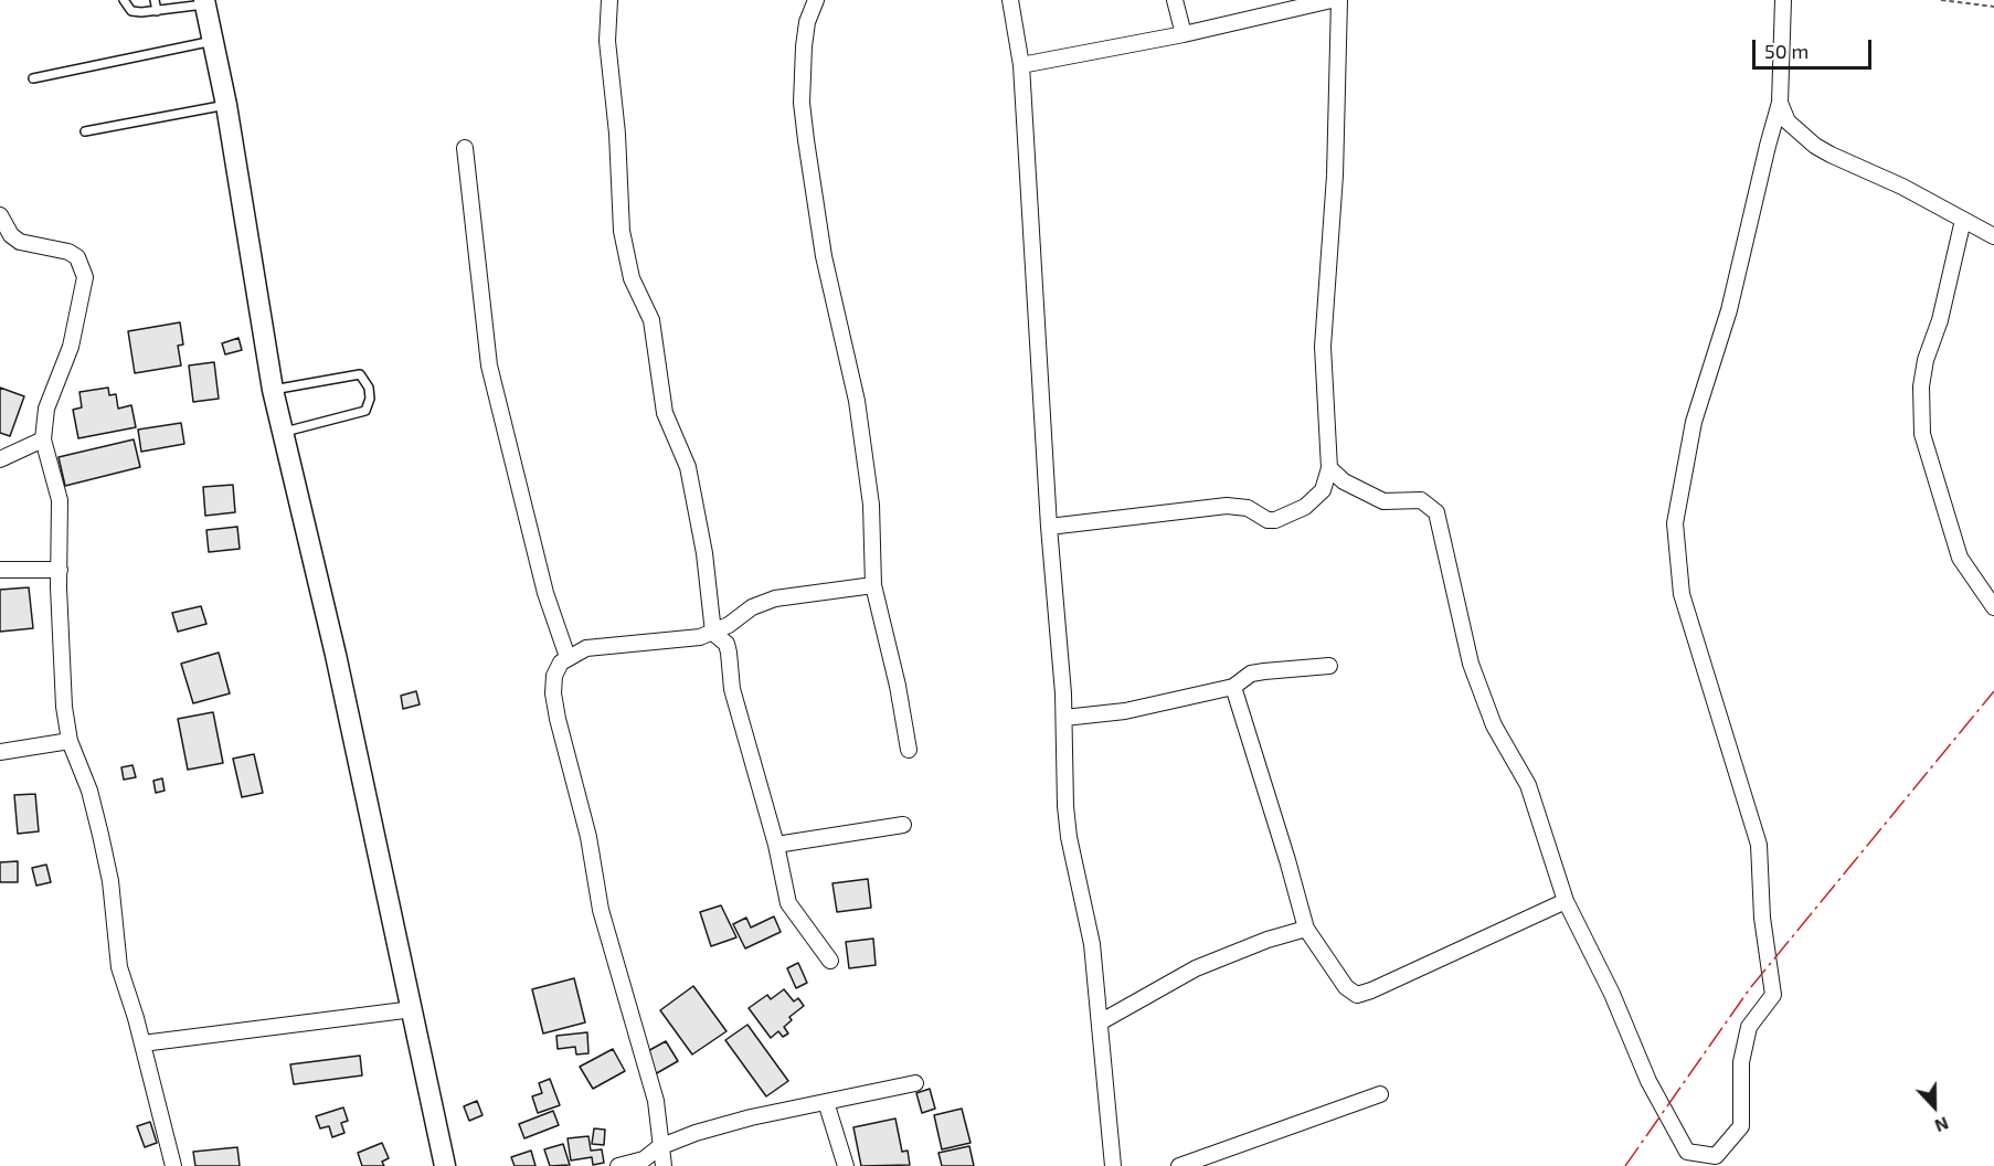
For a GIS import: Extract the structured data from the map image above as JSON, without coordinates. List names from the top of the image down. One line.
{"scale_bar":"50 m","north":"bottom"}
